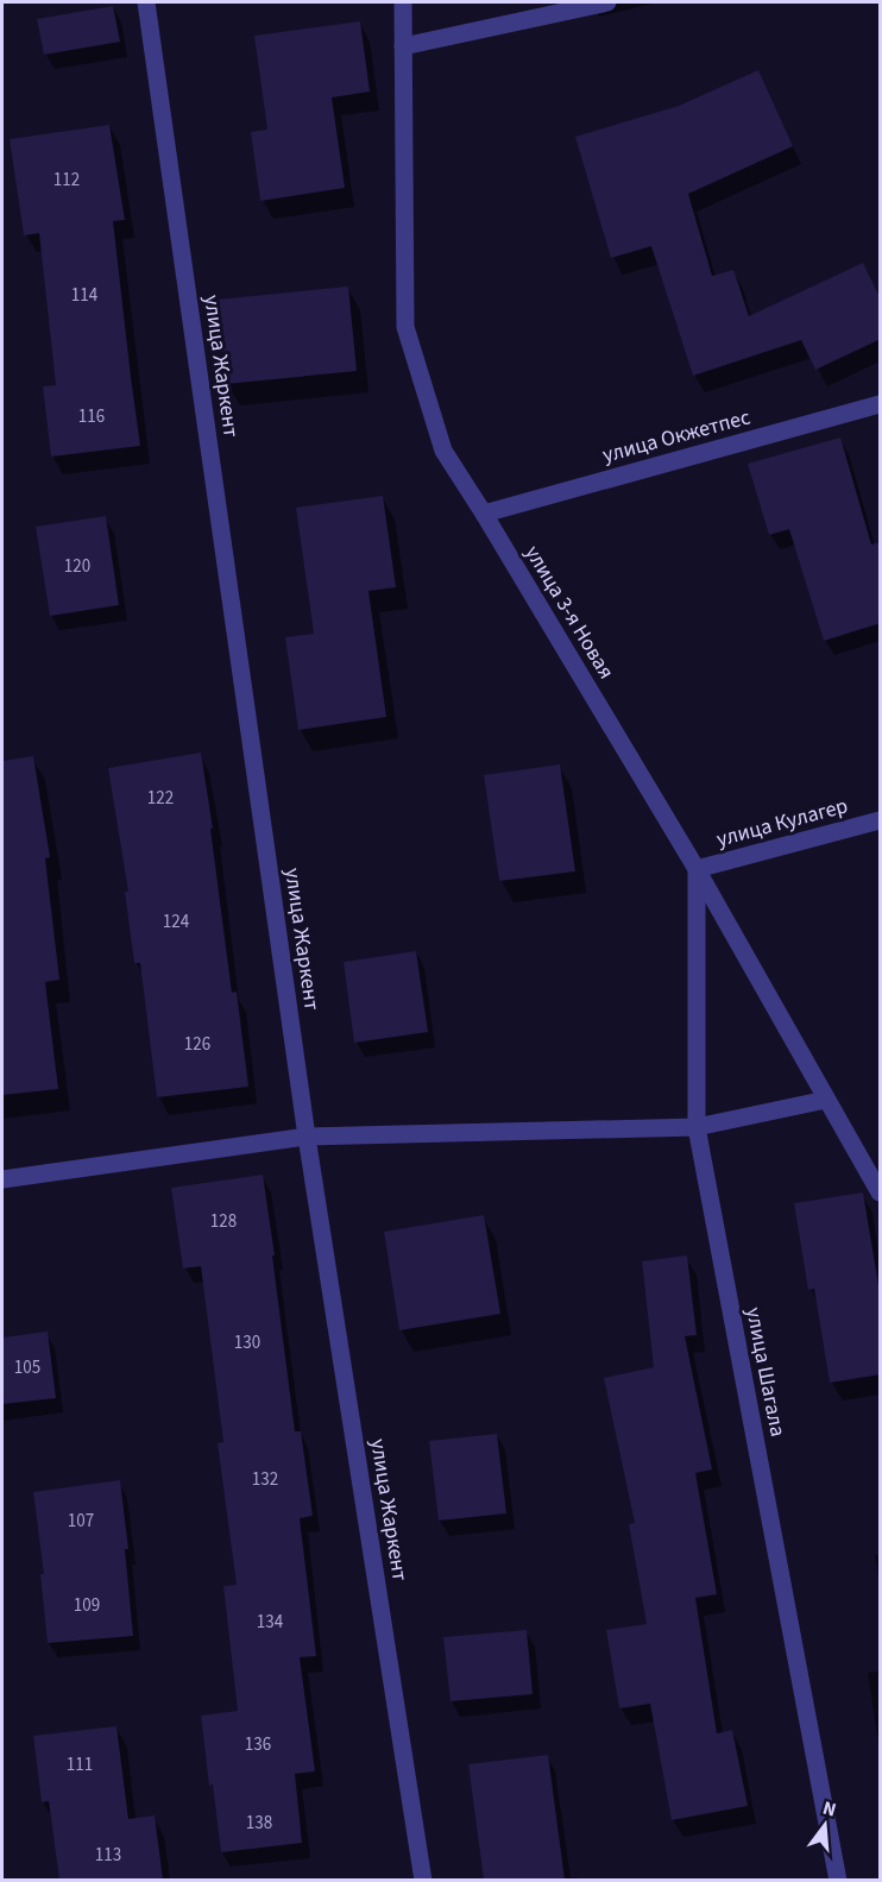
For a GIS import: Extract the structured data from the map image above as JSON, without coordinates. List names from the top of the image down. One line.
{"streets":{"street":["улица Жаркент","улица Окжетпес","улица 3-я Новая","улица Кулагер","улица Шагала"]},"crossings":[["улица Окжетпес","улица 3-я Новая"],["улица 3-я Новая","улица Кулагер"],["улица 3-я Новая","улица Шагала"],["улица Кулагер","улица Шагала"]],"house_numbers":["112","114","116","120","122","124","126","128","130","105","132","107","109","134","136","111","138","113"],"north":"top"}
